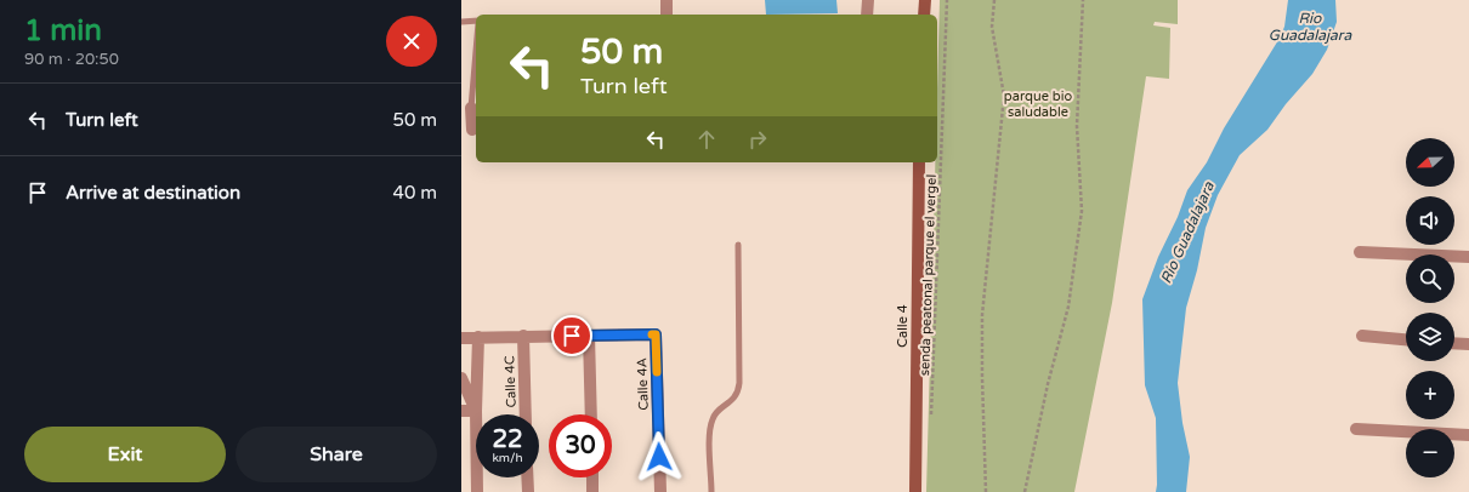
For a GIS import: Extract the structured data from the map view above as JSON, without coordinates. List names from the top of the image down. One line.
{"streets":{"street":["Calle 4","Calle 4C","Calle 4A"],"path":["senda peatonal parque el vergel"]},"water":["Rio Guadalajara","Río Guadalajara"],"parks":["parque bio saludable"],"north":"left","page":{"heading":["1 min","90 m · 20:50"],"turn":["50 m","Turn left"],"list":[{"name":"Turn left","value":"50 m"},{"name":"Arrive at destination","value":"40 m"}],"map_buttons":["+","−"],"speed":"22 km/h","limit":"30","buttons":["Exit","Share"]}}
